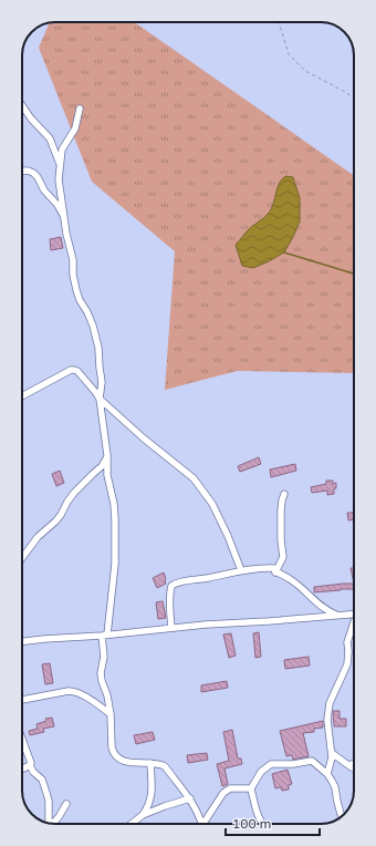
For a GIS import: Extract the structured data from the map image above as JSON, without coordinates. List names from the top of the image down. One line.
{"scale_bar":"100 m"}
